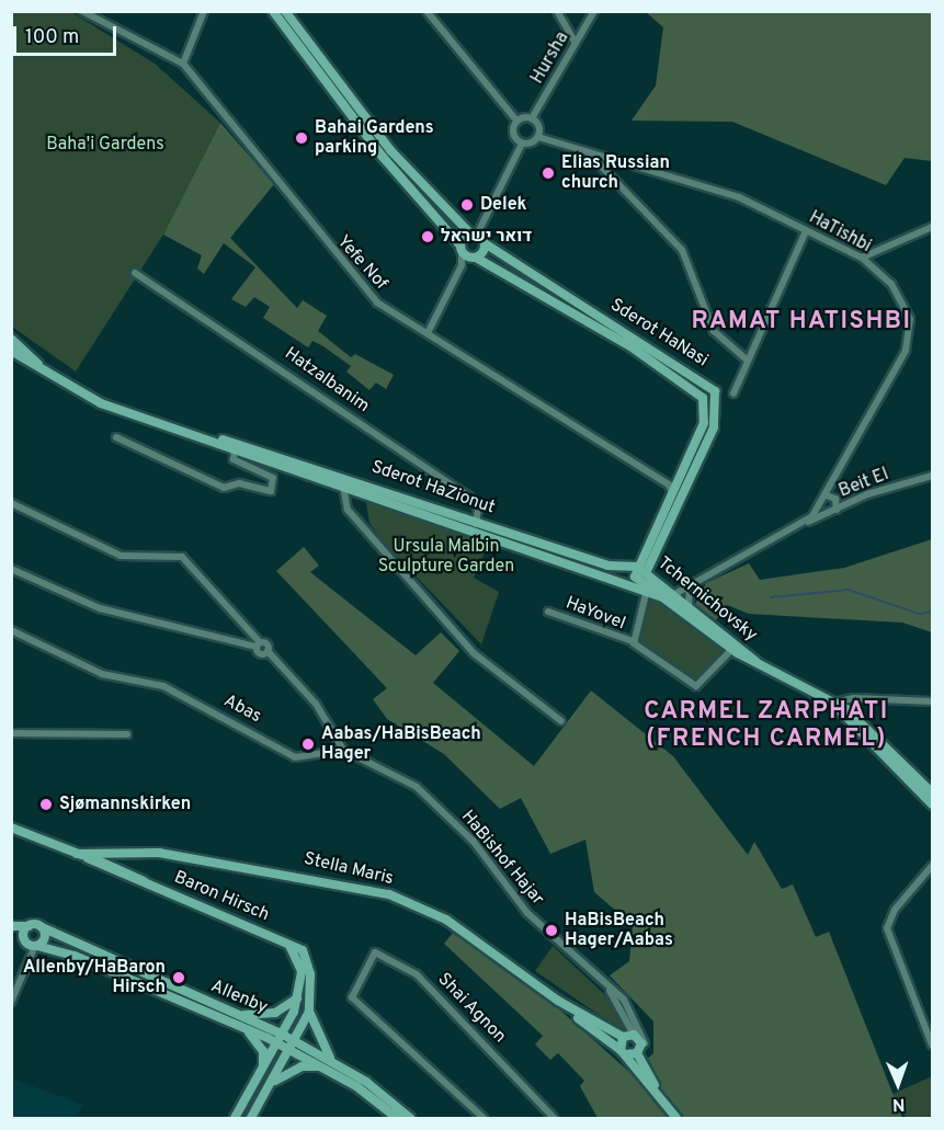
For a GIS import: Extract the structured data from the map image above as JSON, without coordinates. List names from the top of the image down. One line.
{"streets":{"street":["Hursha","HaTishbi","Yefe Nof","Sderot HaNasi","Hatzalbanim","Beit El","Sderot HaZionut","Tchernichovsky","HaYovel","Abas","HaBishof Hajar","Stella Maris","Baron Hirsch","Allenby","Shai Agnon"]},"crossings":[["HaTishbi","Beit El"],["HaTishbi","Tchernichovsky"],["Sderot HaNasi","Sderot HaZionut"],["Sderot HaNasi","Tchernichovsky"],["Hatzalbanim","Sderot HaZionut"],["Sderot HaZionut","Tchernichovsky"],["Tchernichovsky","HaYovel"],["Abas","HaBishof Hajar"],["HaBishof Hajar","Stella Maris"],["Baron Hirsch","Allenby"]],"districts":["RAMAT HATISHBI","CARMEL ZARPHATI (FRENCH CARMEL)"],"parks":["Baha'i Gardens","Ursula Malbin Sculpture Garden"],"places":["Bahai Gardens parking","Elias Russian church","Delek","דואר ישראל","Aabas/HaBisBeach Hager","Sjømannskirken","HaBisBeach Hager/Aabas","Allenby/HaBaron Hirsch"],"scale_bar":"100 m","north":"bottom"}
